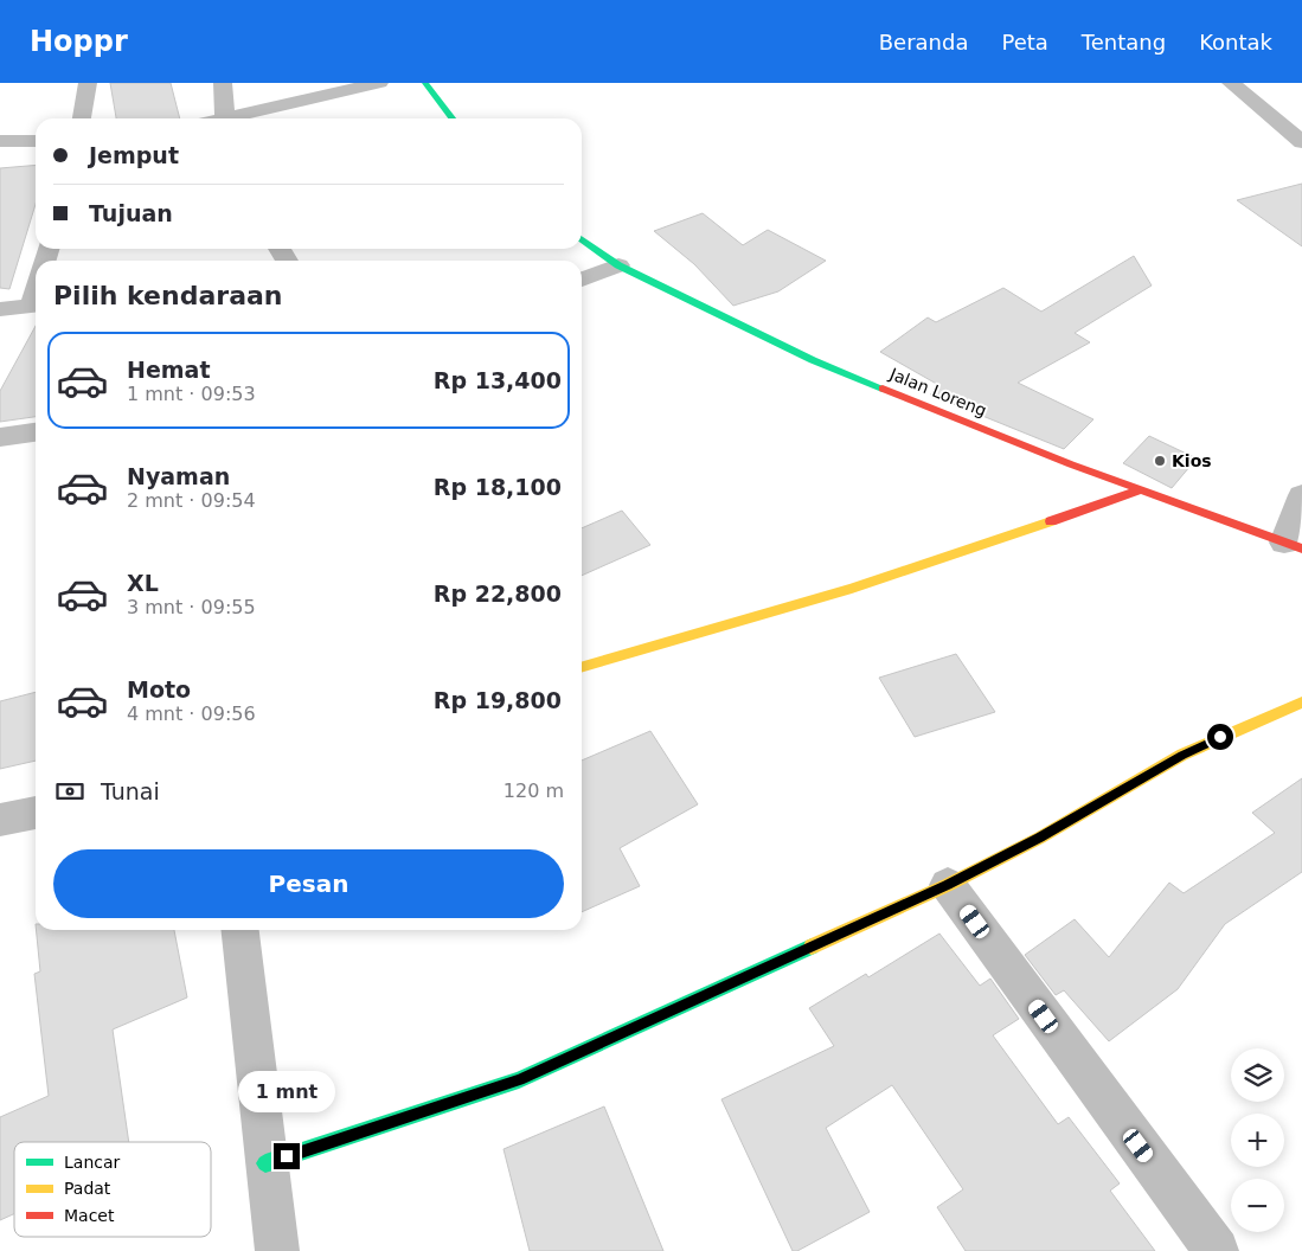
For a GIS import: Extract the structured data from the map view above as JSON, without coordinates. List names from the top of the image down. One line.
{"streets":{"street":["Jalan Loreng"]},"places":["Kios"],"legend":["Lancar","Padat","Macet"],"page":{"header":"Hoppr","nav":["Beranda","Peta","Tentang","Kontak"],"banner":["Jemput","Tujuan"],"heading":"Pilih kendaraan","list":[{"name":"Hemat","note":"1 mnt · 09:53","value":"Rp 13,400"},{"name":"Nyaman","note":"2 mnt · 09:54","value":"Rp 18,100"},{"name":"XL","note":"3 mnt · 09:55","value":"Rp 22,800"},{"name":"Moto","note":"4 mnt · 09:56","value":"Rp 19,800"}],"pay":["Tunai","120 m"],"buttons":"Pesan","map_buttons":["+","−"],"bubble":"1 mnt"}}
